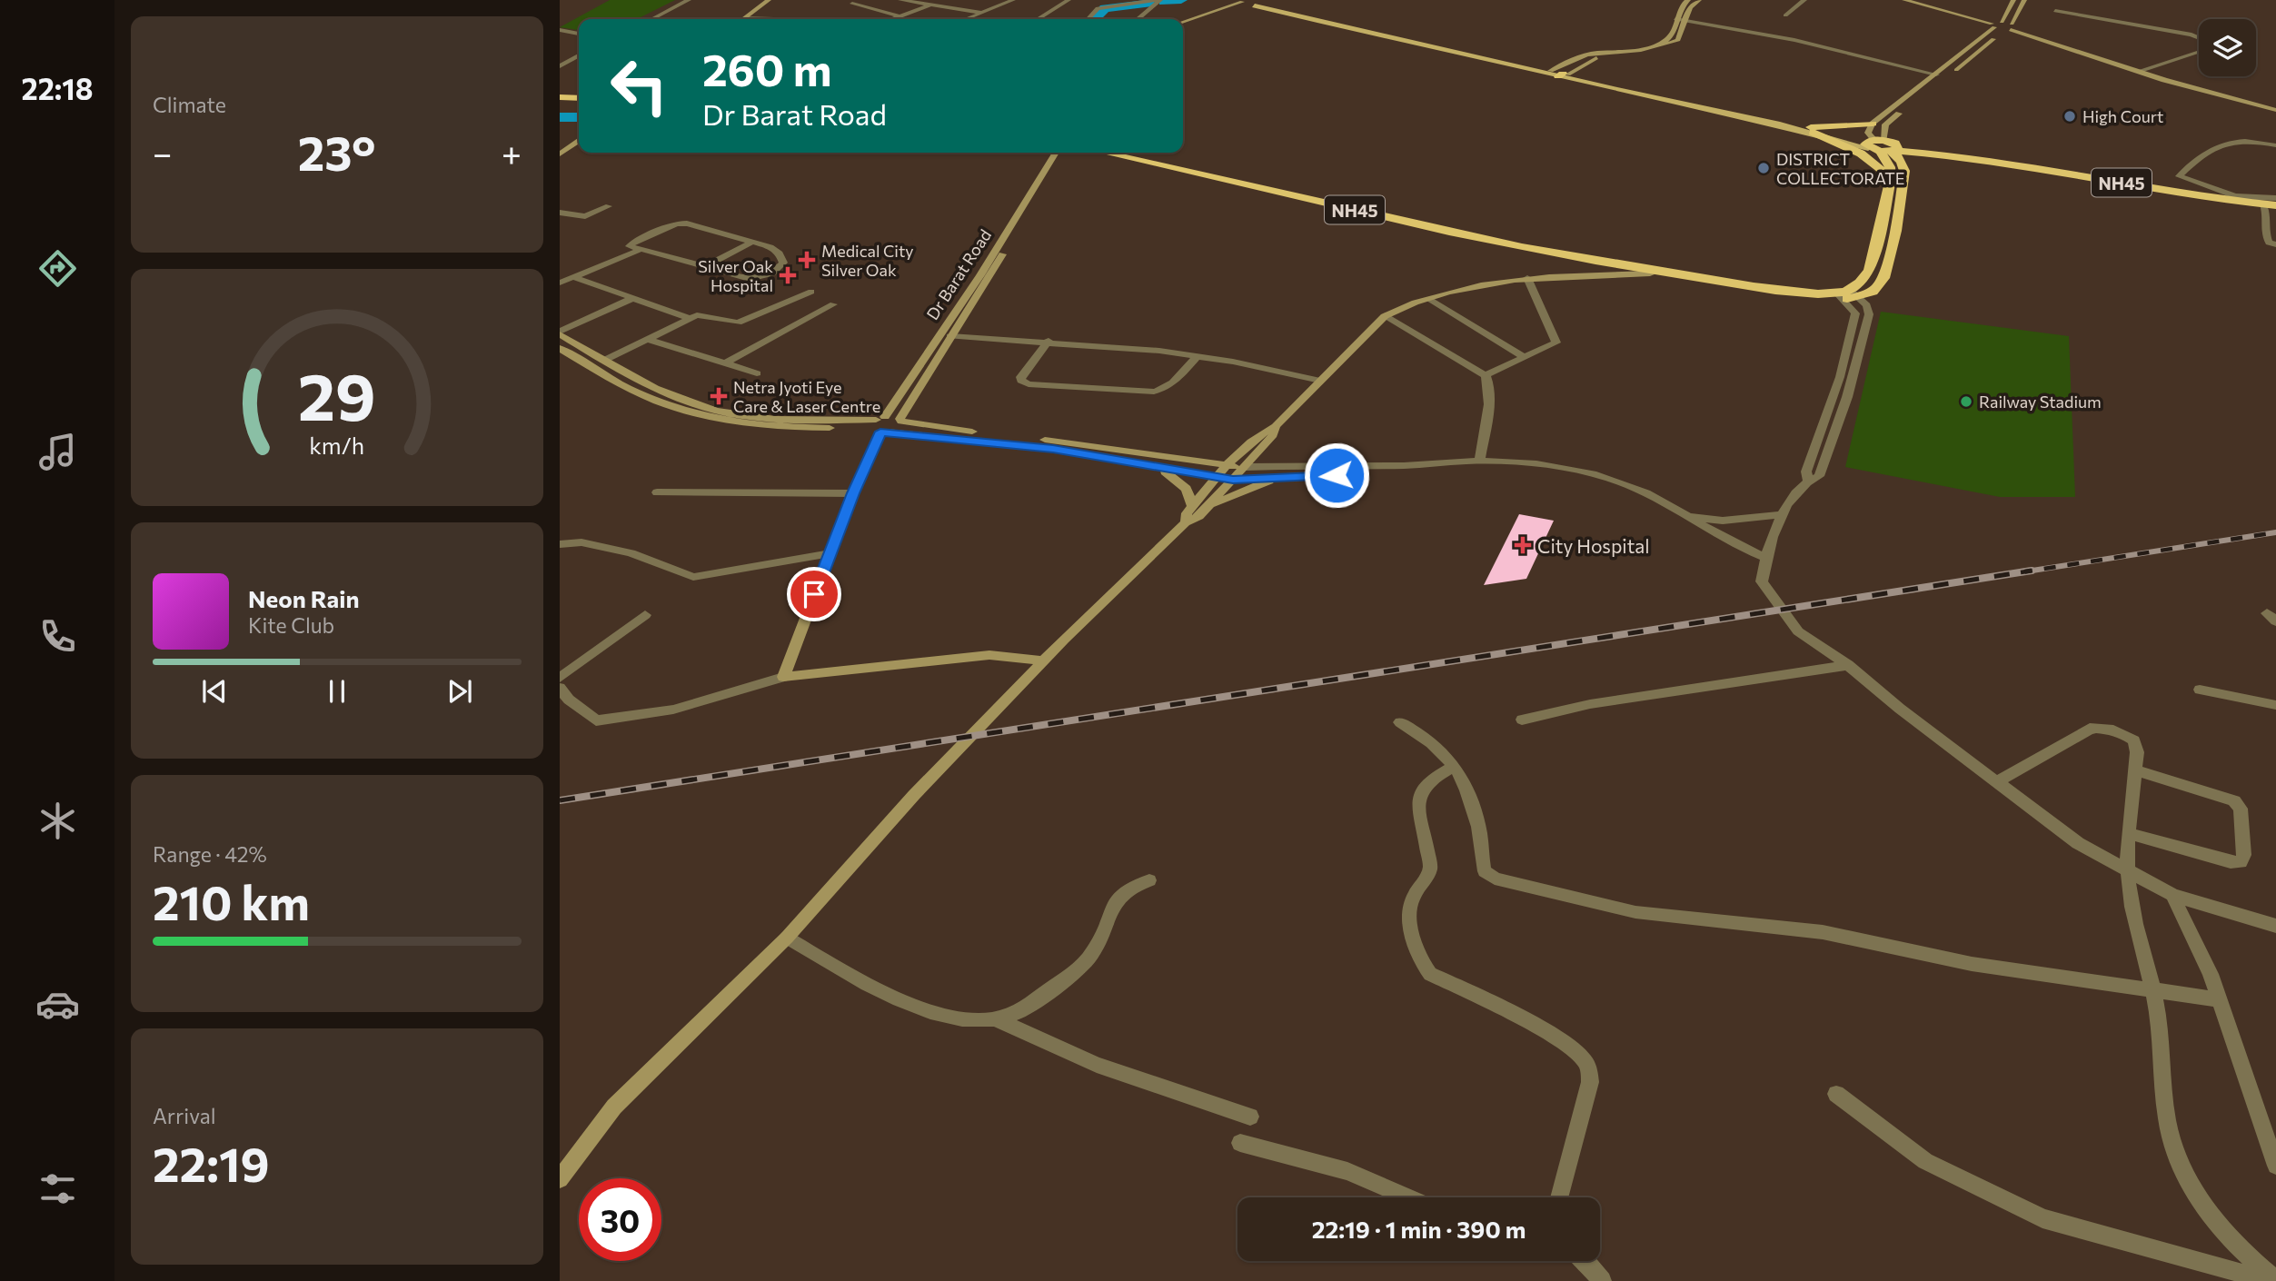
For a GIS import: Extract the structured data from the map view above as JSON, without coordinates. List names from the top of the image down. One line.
{"streets":{"highway":["NH45"],"street":["Dr Barat Road"]},"places":{"other":["High Court","DISTRICT COLLECTORATE","Railway Stadium"],"health":["Medical City Silver Oak","Silver Oak Hospital","Netra Jyoti Eye Care & Laser Centre","City Hospital"]},"page":{"tabs":"22:18","tile":["Climate",["Range · 42%","210 km"],["Arrival","22:19"]],"turn":["260 m","Dr Barat Road"],"heat":["−","23°","+"],"song":["Neon Rain","Kite Club"],"limit":"30","trip":"22:19 · 1 min · 390 m","gauge":["29","km/h"]}}
